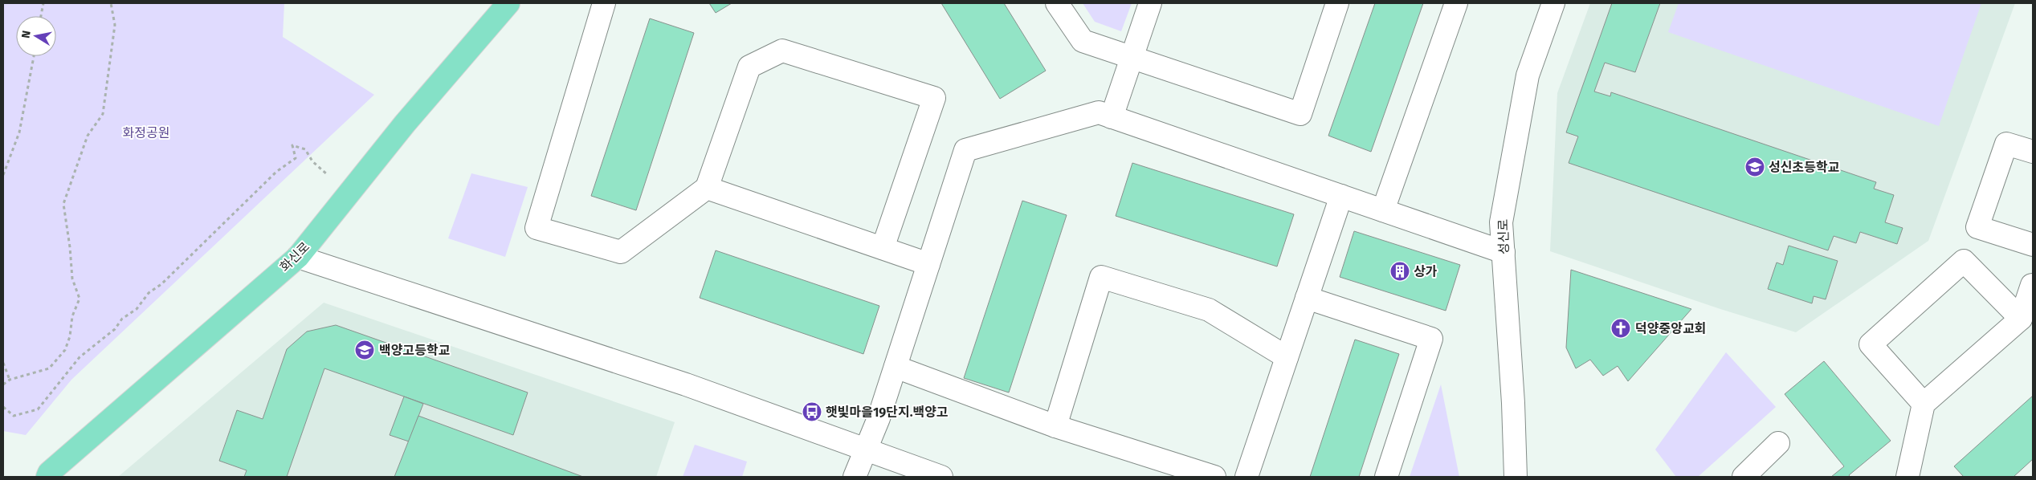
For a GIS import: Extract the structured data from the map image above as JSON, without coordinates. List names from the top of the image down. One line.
{"streets":{"main road":["화신로"],"street":["성신로"]},"parks":["화정공원"],"places":{"school or university":["성신초등학교","백양고등학교"],"building":["상가"],"church":["덕양중앙교회"],"bus stop":["햇빛마을19단지.백양고"]},"north":"left"}
